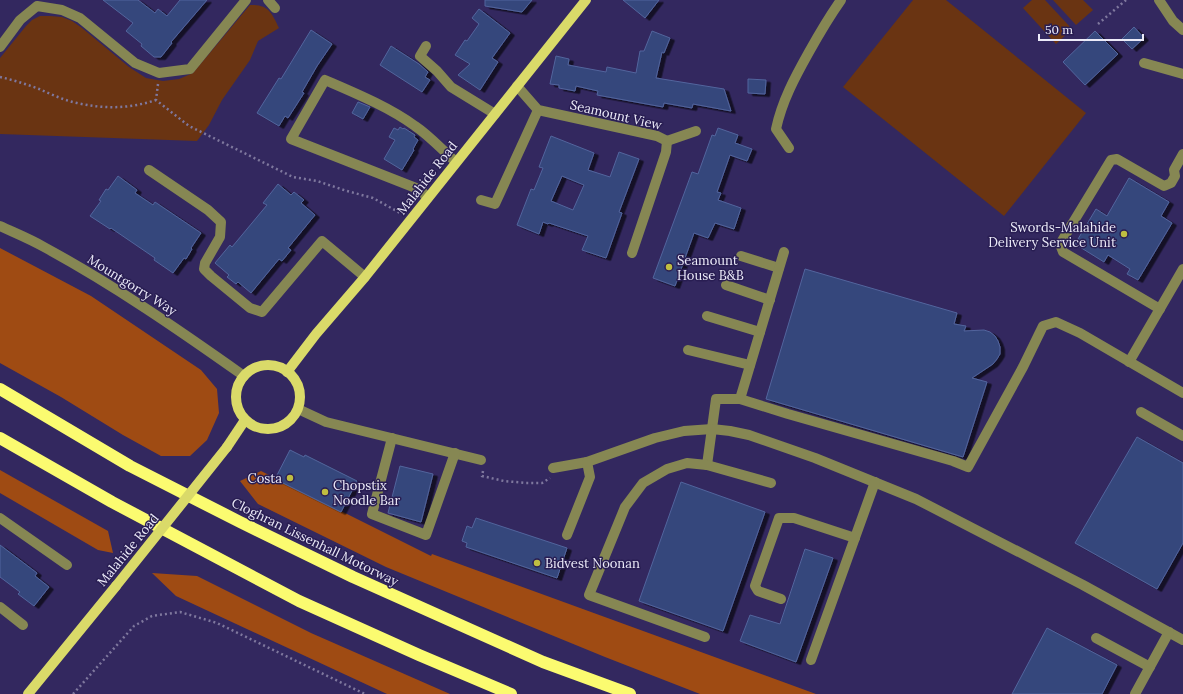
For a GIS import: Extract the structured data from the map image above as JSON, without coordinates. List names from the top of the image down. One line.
{"streets":{"highway":["Cloghran Lissenhall Motorway"],"main road":["Malahide Road"],"street":["Seamount View","Mountgorry Way"]},"crossings":[["Malahide Road","Mountgorry Way"]],"places":["Swords-Malahide Delivery Service Unit","Seamount House B&B","Costa","Chopstix Noodle Bar","Bidvest Noonan"],"scale_bar":"50 m"}
